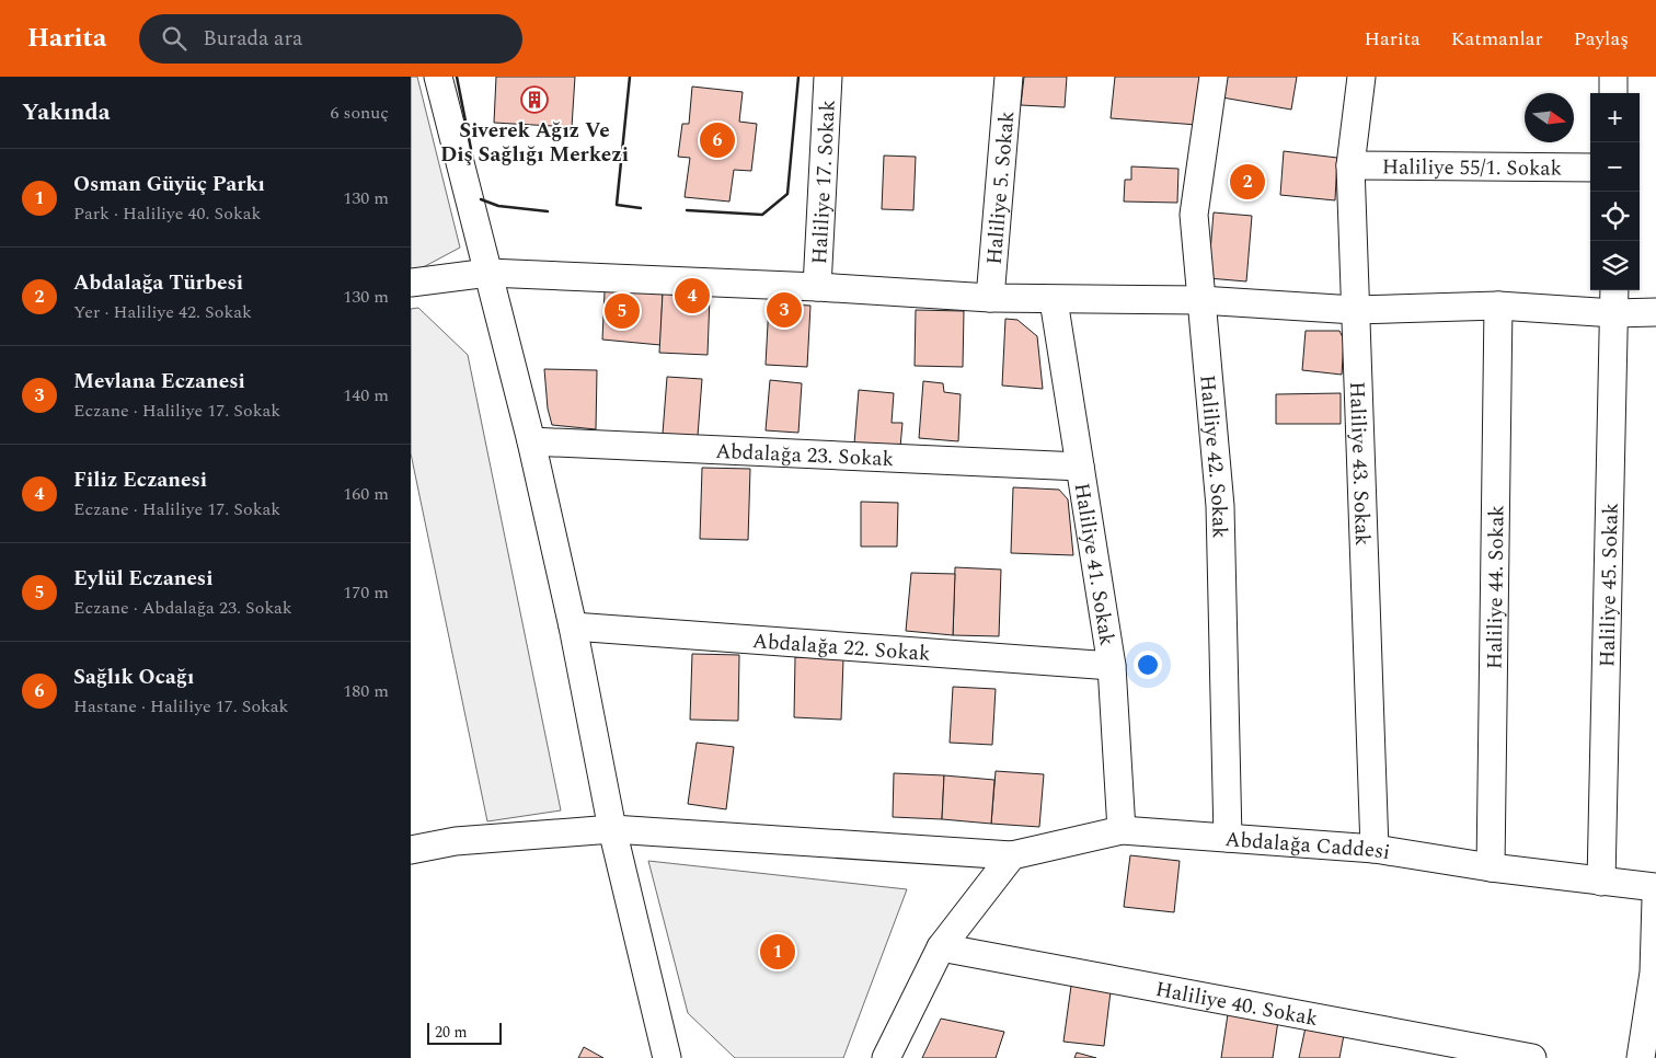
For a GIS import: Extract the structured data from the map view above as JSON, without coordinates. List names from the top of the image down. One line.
{"streets":{"street":["Haliliye 55/1. Sokak","Haliliye 17. Sokak","Haliliye 5. Sokak","Abdalağa 23. Sokak","Haliliye 42. Sokak","Haliliye 43. Sokak","Haliliye 41. Sokak","Haliliye 45. Sokak","Haliliye 44. Sokak","Abdalağa 22. Sokak","Abdalağa Caddesi","Haliliye 40. Sokak"]},"crossings":[["Haliliye 55/1. Sokak","Haliliye 43. Sokak"],["Abdalağa 23. Sokak","Haliliye 41. Sokak"],["Haliliye 42. Sokak","Abdalağa Caddesi"],["Haliliye 43. Sokak","Abdalağa Caddesi"],["Haliliye 41. Sokak","Abdalağa 22. Sokak"],["Haliliye 41. Sokak","Abdalağa Caddesi"],["Haliliye 45. Sokak","Abdalağa Caddesi"],["Haliliye 44. Sokak","Abdalağa Caddesi"]],"places":{"building":["Siverek Ağız Ve Diş Sağlığı Merkezi"]},"scale_bar":"20 m","north":"right","page":{"header":"Harita","search":"Burada ara","nav":["Harita","Katmanlar","Paylaş"],"heading":["Yakında","6 sonuç"],"map_buttons":["+","−"],"pins":["6","2","4","3","5","1"],"list":[{"mark":"1","name":"Osman Güyüç Parkı","note":"Park · Haliliye 40. Sokak","value":"130 m"},{"mark":"2","name":"Abdalağa Türbesi","note":"Yer · Haliliye 42. Sokak","value":"130 m"},{"mark":"3","name":"Mevlana Eczanesi","note":"Eczane · Haliliye 17. Sokak","value":"140 m"},{"mark":"4","name":"Filiz Eczanesi","note":"Eczane · Haliliye 17. Sokak","value":"160 m"},{"mark":"5","name":"Eylül Eczanesi","note":"Eczane · Abdalağa 23. Sokak","value":"170 m"},{"mark":"6","name":"Sağlık Ocağı","note":"Hastane · Haliliye 17. Sokak","value":"180 m"}],"scale":"20 m"}}
